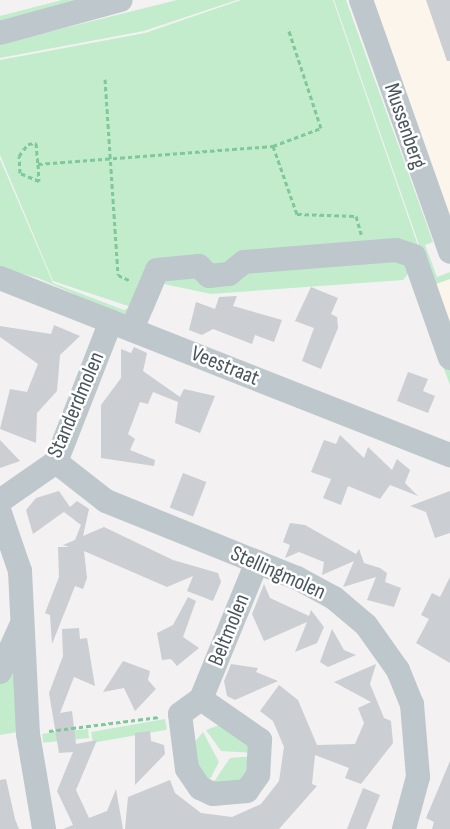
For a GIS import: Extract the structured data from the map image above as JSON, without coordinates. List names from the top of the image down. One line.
{"streets":{"street":["Mussenberg","Veestraat","Standerdmolen","Stellingmolen","Beltmolen"]},"crossings":[["Veestraat","Standerdmolen"],["Standerdmolen","Stellingmolen"],["Stellingmolen","Beltmolen"]]}
